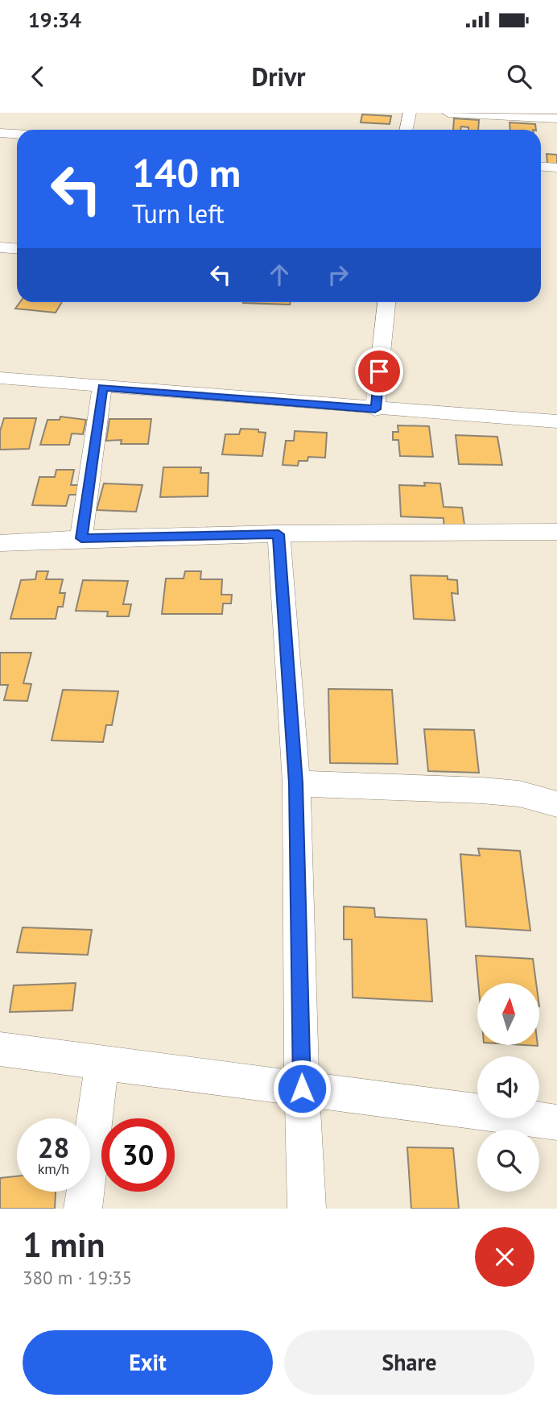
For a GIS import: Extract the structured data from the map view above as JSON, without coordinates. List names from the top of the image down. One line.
{"north":"top","page":{"status":"19:34","header":"Drivr","turn":["140 m","Turn left"],"speed":"28 km/h","limit":"30","heading":["1 min","380 m · 19:35"],"buttons":["Exit","Share"]}}
